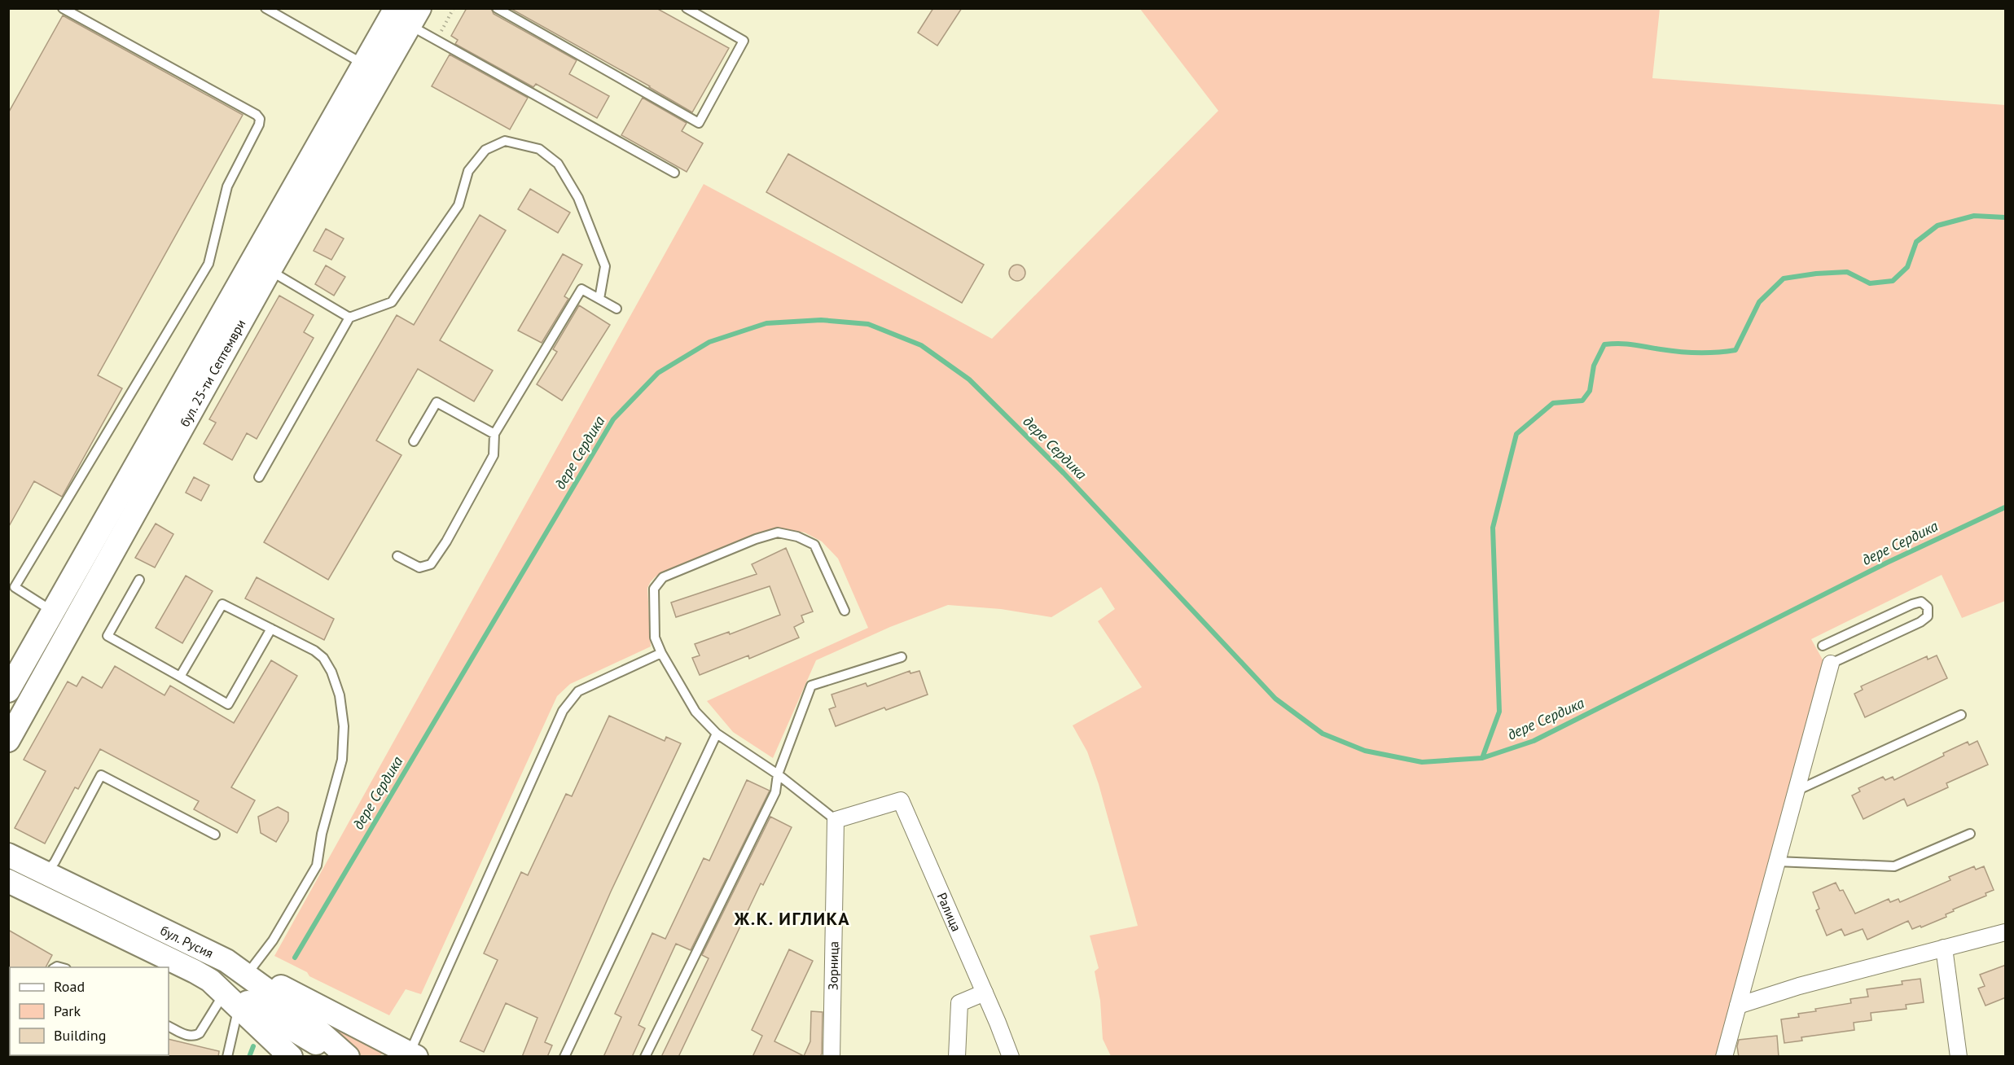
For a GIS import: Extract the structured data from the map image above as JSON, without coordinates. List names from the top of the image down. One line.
{"streets":{"main road":["бул. 25-ти Септември","бул. Русия"],"street":["Ралица","Зорница"]},"crossings":[["Ралица","Зорница"]],"districts":["Ж.К. ИГЛИКА"],"water":["дере Сердика"],"legend":["Road","Park","Building"]}
